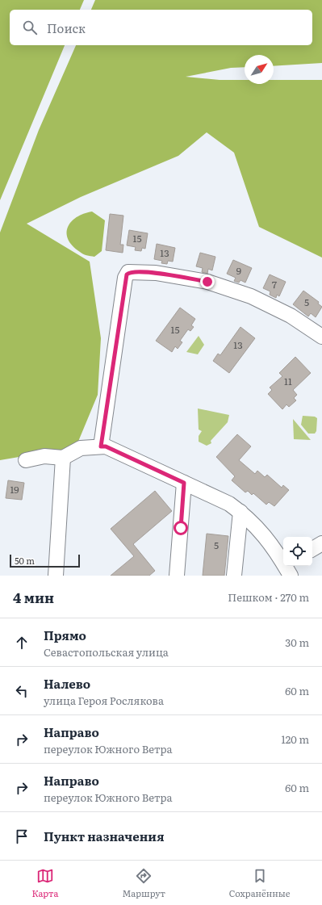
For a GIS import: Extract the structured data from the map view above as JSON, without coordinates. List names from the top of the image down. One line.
{"house_numbers":["15","13","9","7","5","15","13","11","19","5"],"scale_bar":"50 m","north":"top right","page":{"search":"Поиск","scale":"50 m","heading":["4 мин","Пешком · 270 m"],"list":[["Прямо","Севастопольская улица","30 m"],["Налево","улица Героя Рослякова","60 m"],["Направо","переулок Южного Ветра","120 m"],["Направо","переулок Южного Ветра","60 m"],"Пункт назначения"],"nav":["Карта","Маршрут","Сохранённые"]}}
